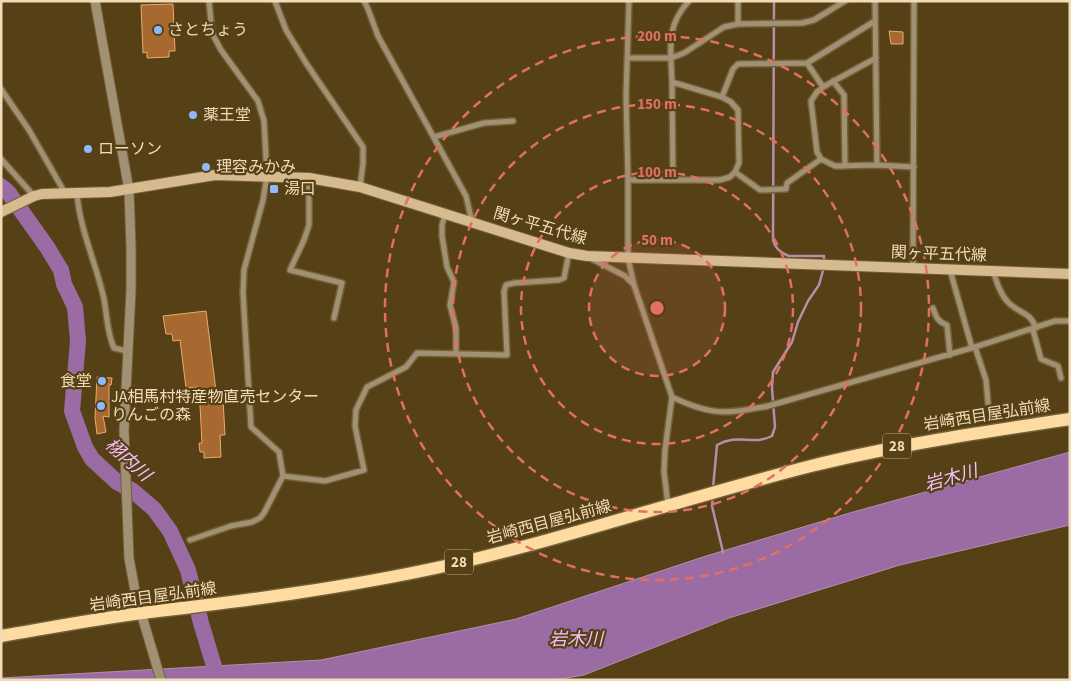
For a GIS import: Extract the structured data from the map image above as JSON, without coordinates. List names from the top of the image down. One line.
{"streets":{"main road":["関ヶ平五代線","岩崎西目屋弘前線","28"]},"water":["栩内川","岩木川"],"places":{"other":["さとちょう","薬王堂","ローソン","理容みかみ","食堂","JA相馬村特産物直売センター りんごの森"],"transit":["湯口"]},"rings":["200 m","150 m","100 m","50 m"]}
